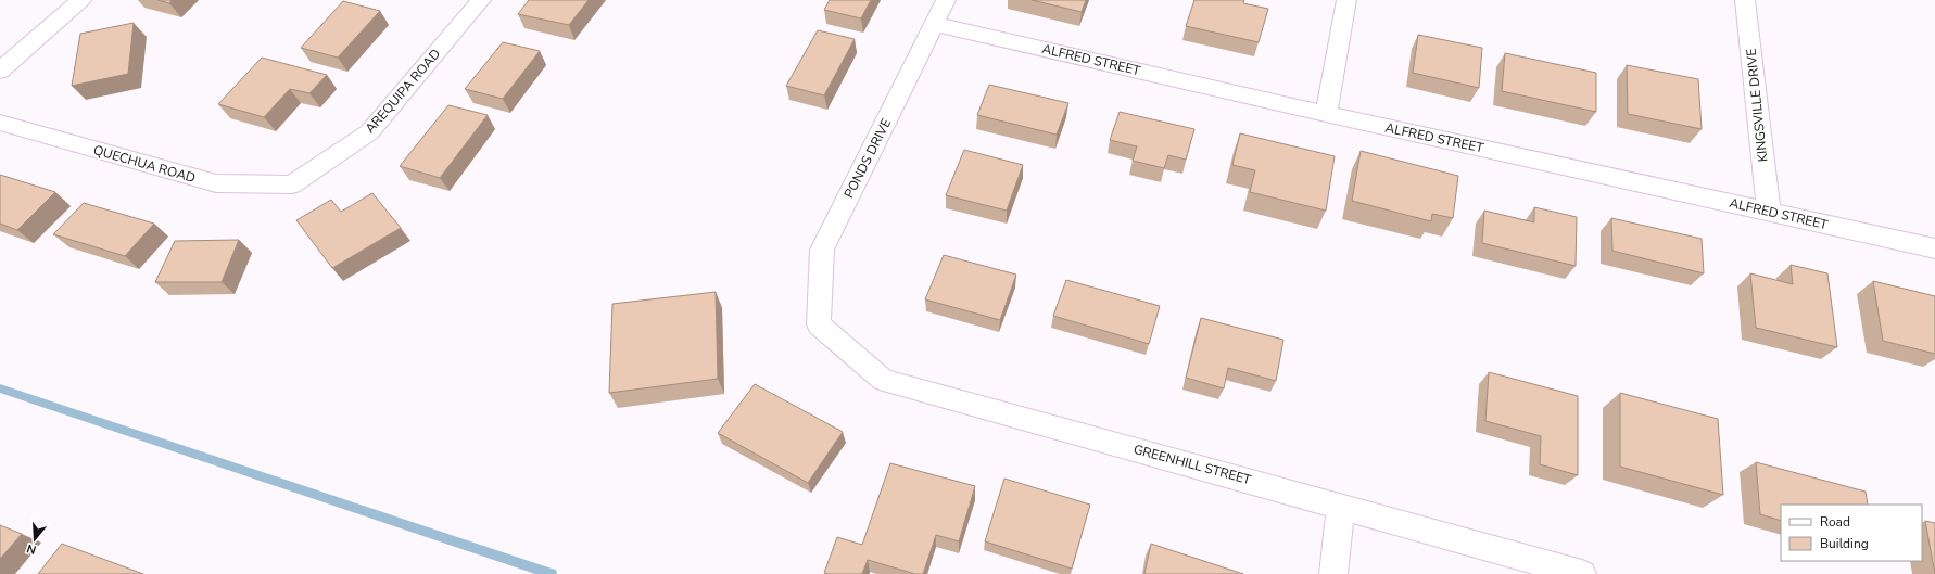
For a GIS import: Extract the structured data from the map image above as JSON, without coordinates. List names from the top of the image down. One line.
{"streets":{"street":["ALFRED STREET","AREQUIPA ROAD","KINGSVILLE DRIVE","PONDS DRIVE","QUECHUA ROAD","GREENHILL STREET"]},"crossings":[["ALFRED STREET","KINGSVILLE DRIVE"],["ALFRED STREET","PONDS DRIVE"],["AREQUIPA ROAD","QUECHUA ROAD"],["PONDS DRIVE","GREENHILL STREET"]],"legend":["Road","Building"],"north":"bottom"}
